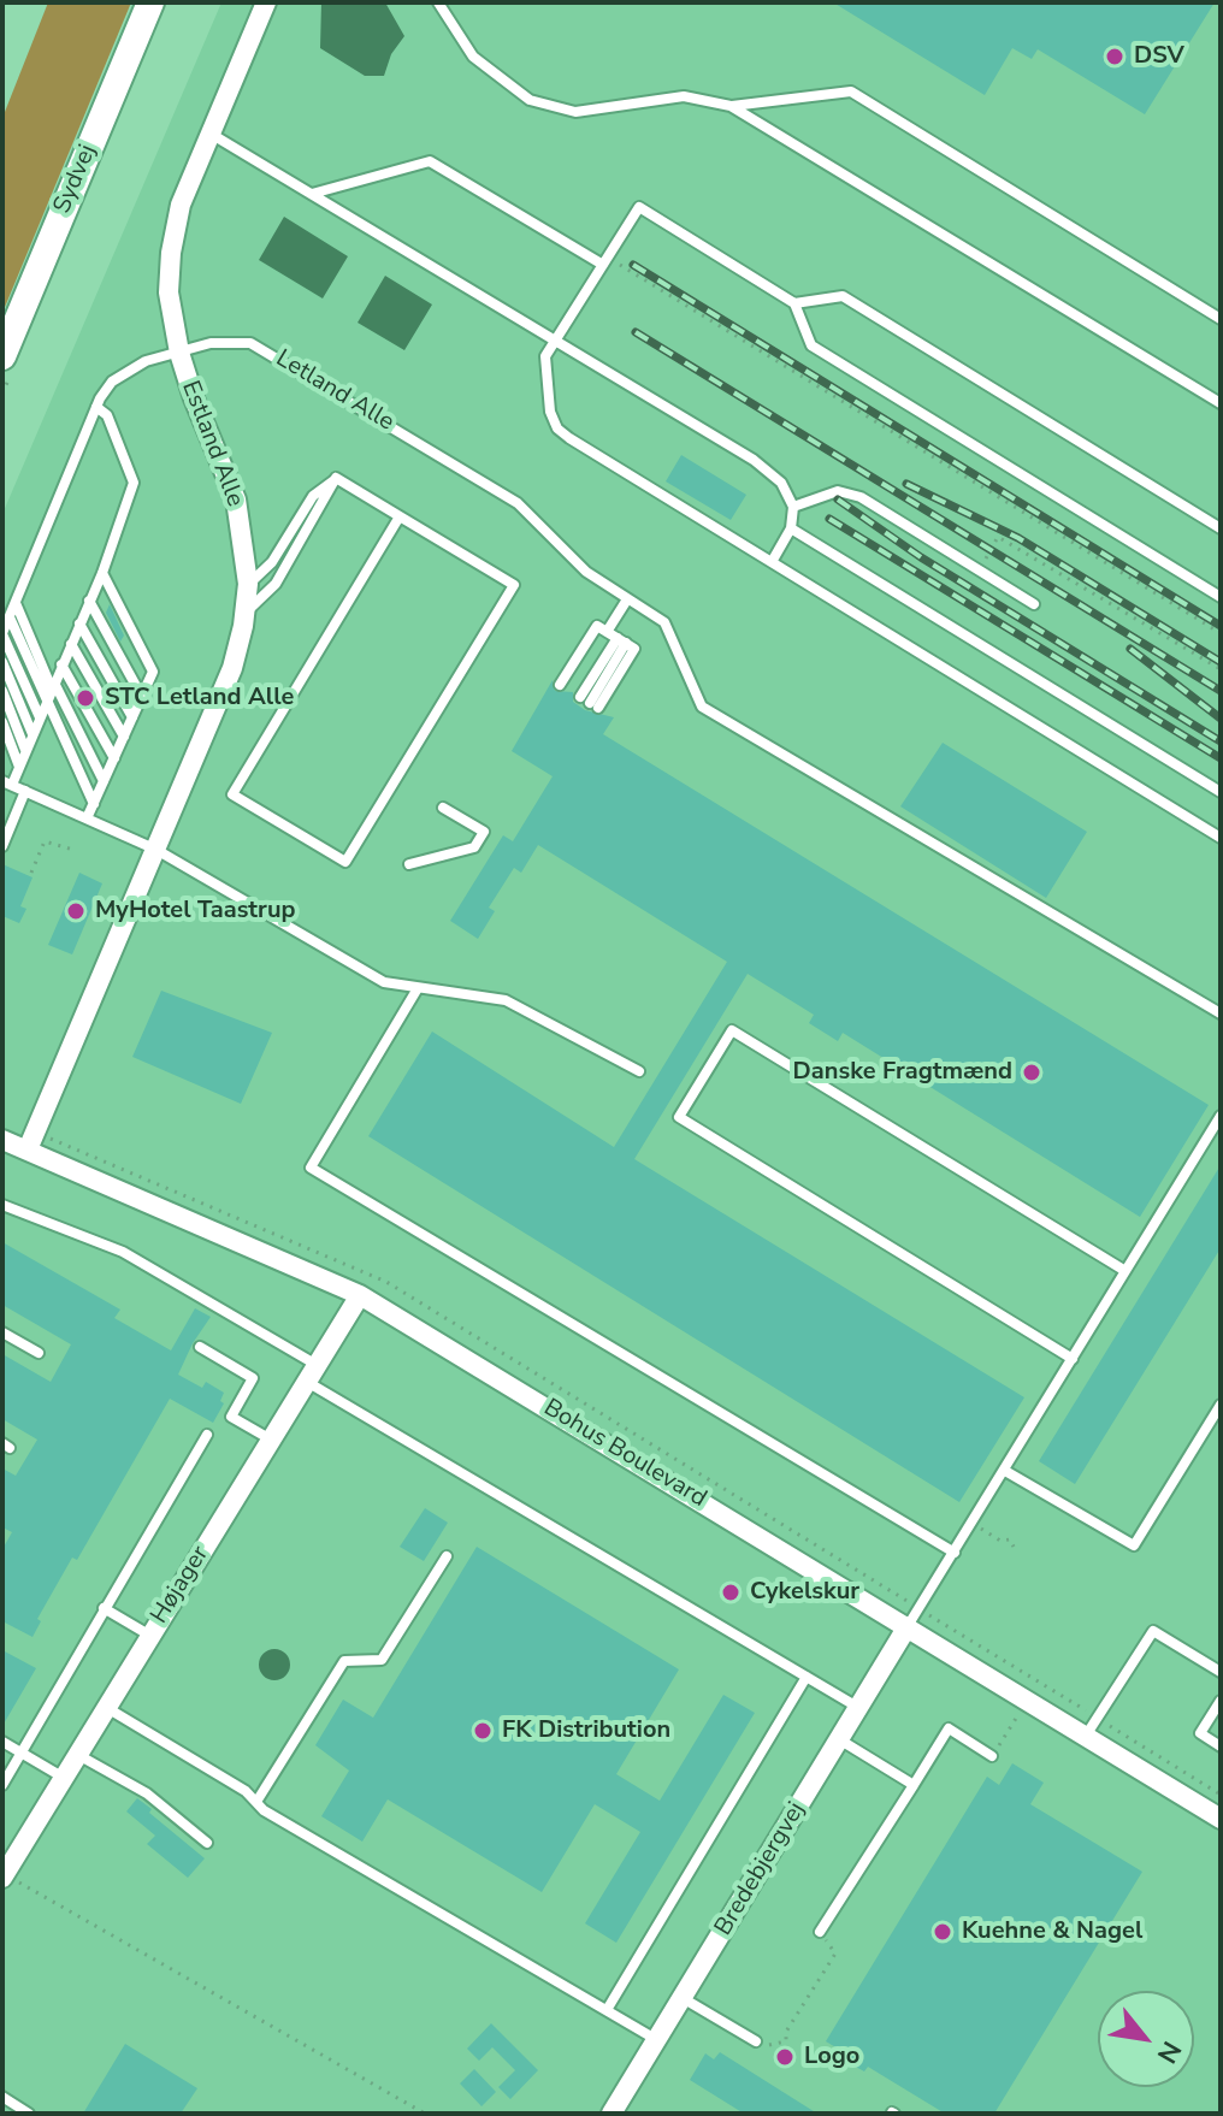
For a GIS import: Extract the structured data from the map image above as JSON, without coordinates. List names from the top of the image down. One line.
{"streets":{"main road":["Sydvej"],"street":["Estland Alle","Bohus Boulevard","Højager","Bredebjergvej"],"lane":["Letland Alle"]},"crossings":[["Letland Alle","Estland Alle"],["Estland Alle","Bohus Boulevard"],["Bohus Boulevard","Højager"],["Bohus Boulevard","Bredebjergvej"]],"places":["DSV","STC Letland Alle","MyHotel Taastrup","Danske Fragtmænd","Cykelskur","FK Distribution","Kuehne & Nagel","Logo"],"north":"bottom right"}
